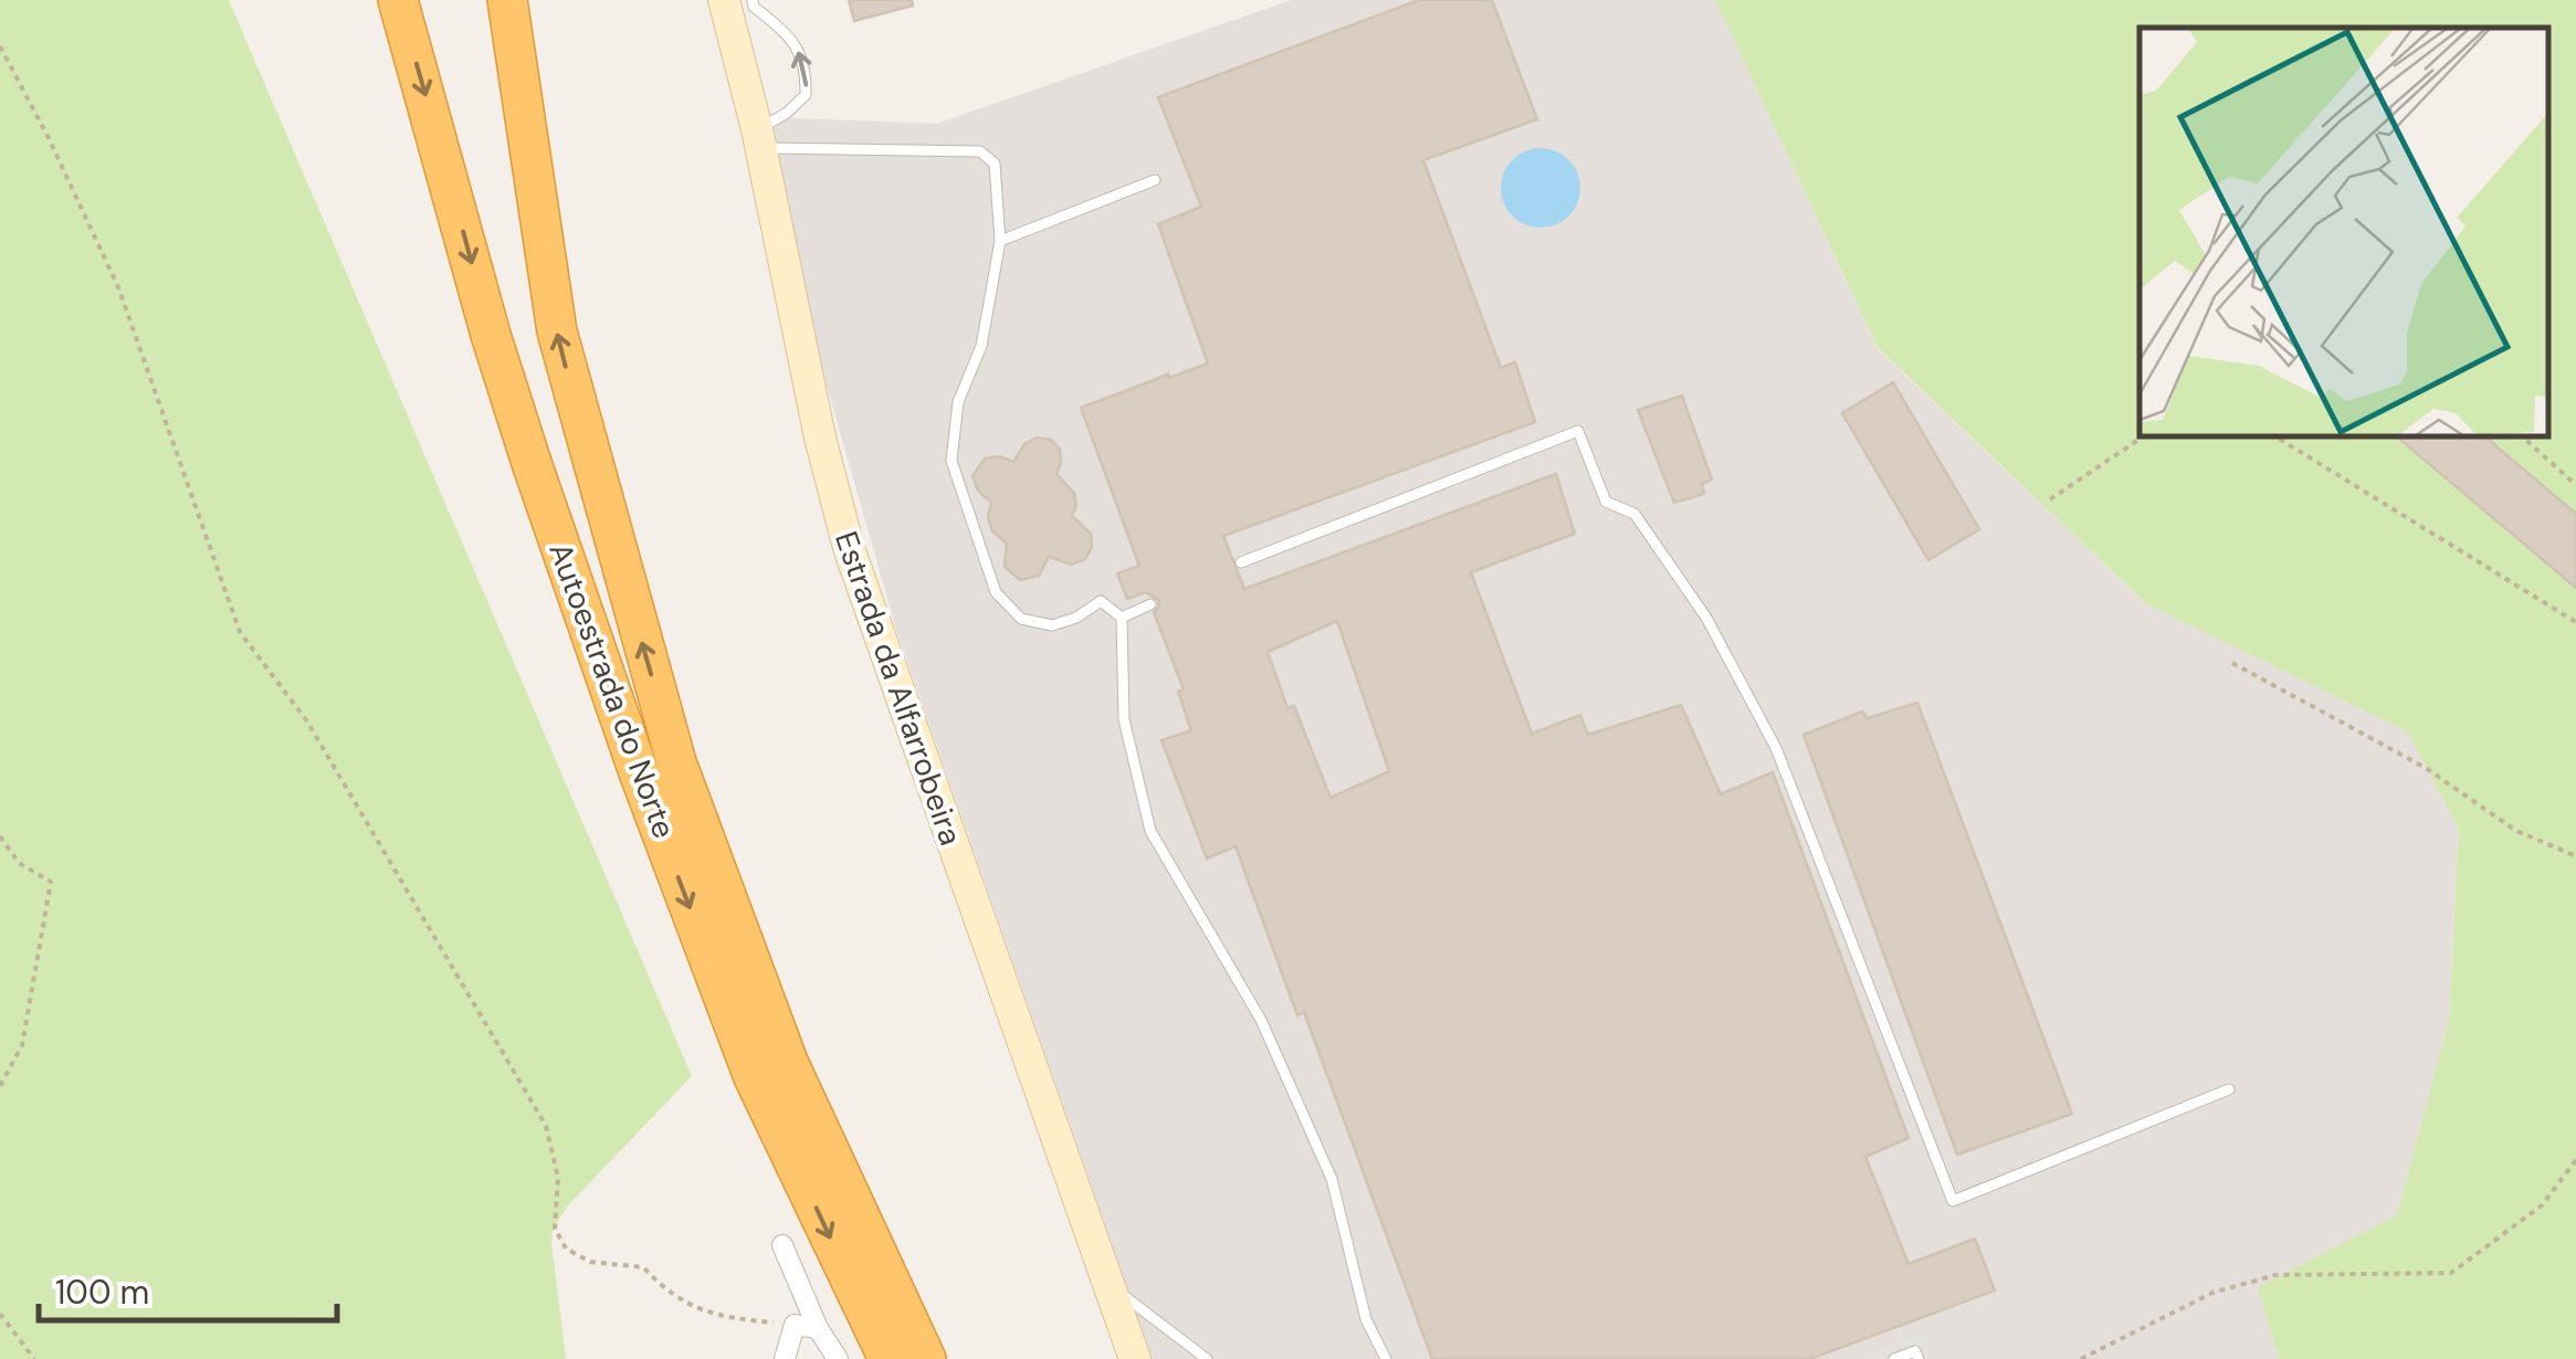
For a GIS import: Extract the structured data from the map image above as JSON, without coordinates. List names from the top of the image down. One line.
{"streets":{"highway":["Autoestrada do Norte"],"main road":["Estrada da Alfarrobeira"]},"scale_bar":"100 m"}
